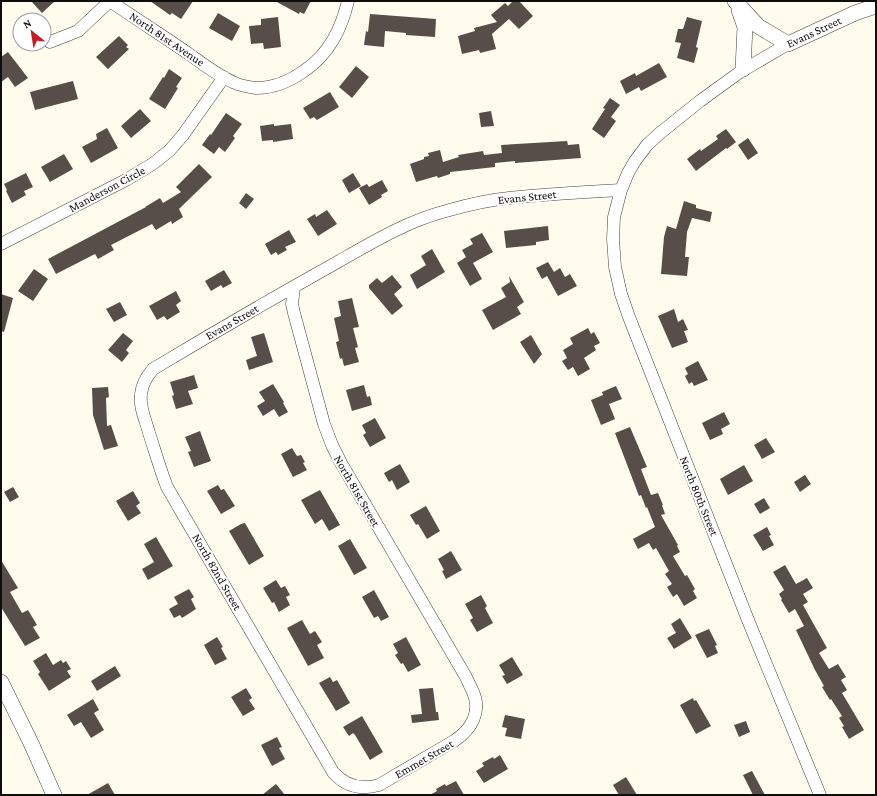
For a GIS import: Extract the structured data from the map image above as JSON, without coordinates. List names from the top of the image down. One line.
{"streets":{"street":["Evans Street","North 81st Avenue","Manderson Circle","North 81st Street","North 80th Street","North 82nd Street","Emmet Street"]},"crossings":[["Evans Street","North 81st Street"],["Evans Street","North 80th Street"],["Evans Street","North 82nd Street"],["North 81st Avenue","Manderson Circle"],["North 81st Street","Emmet Street"],["North 82nd Street","Emmet Street"]],"north":"top left"}
